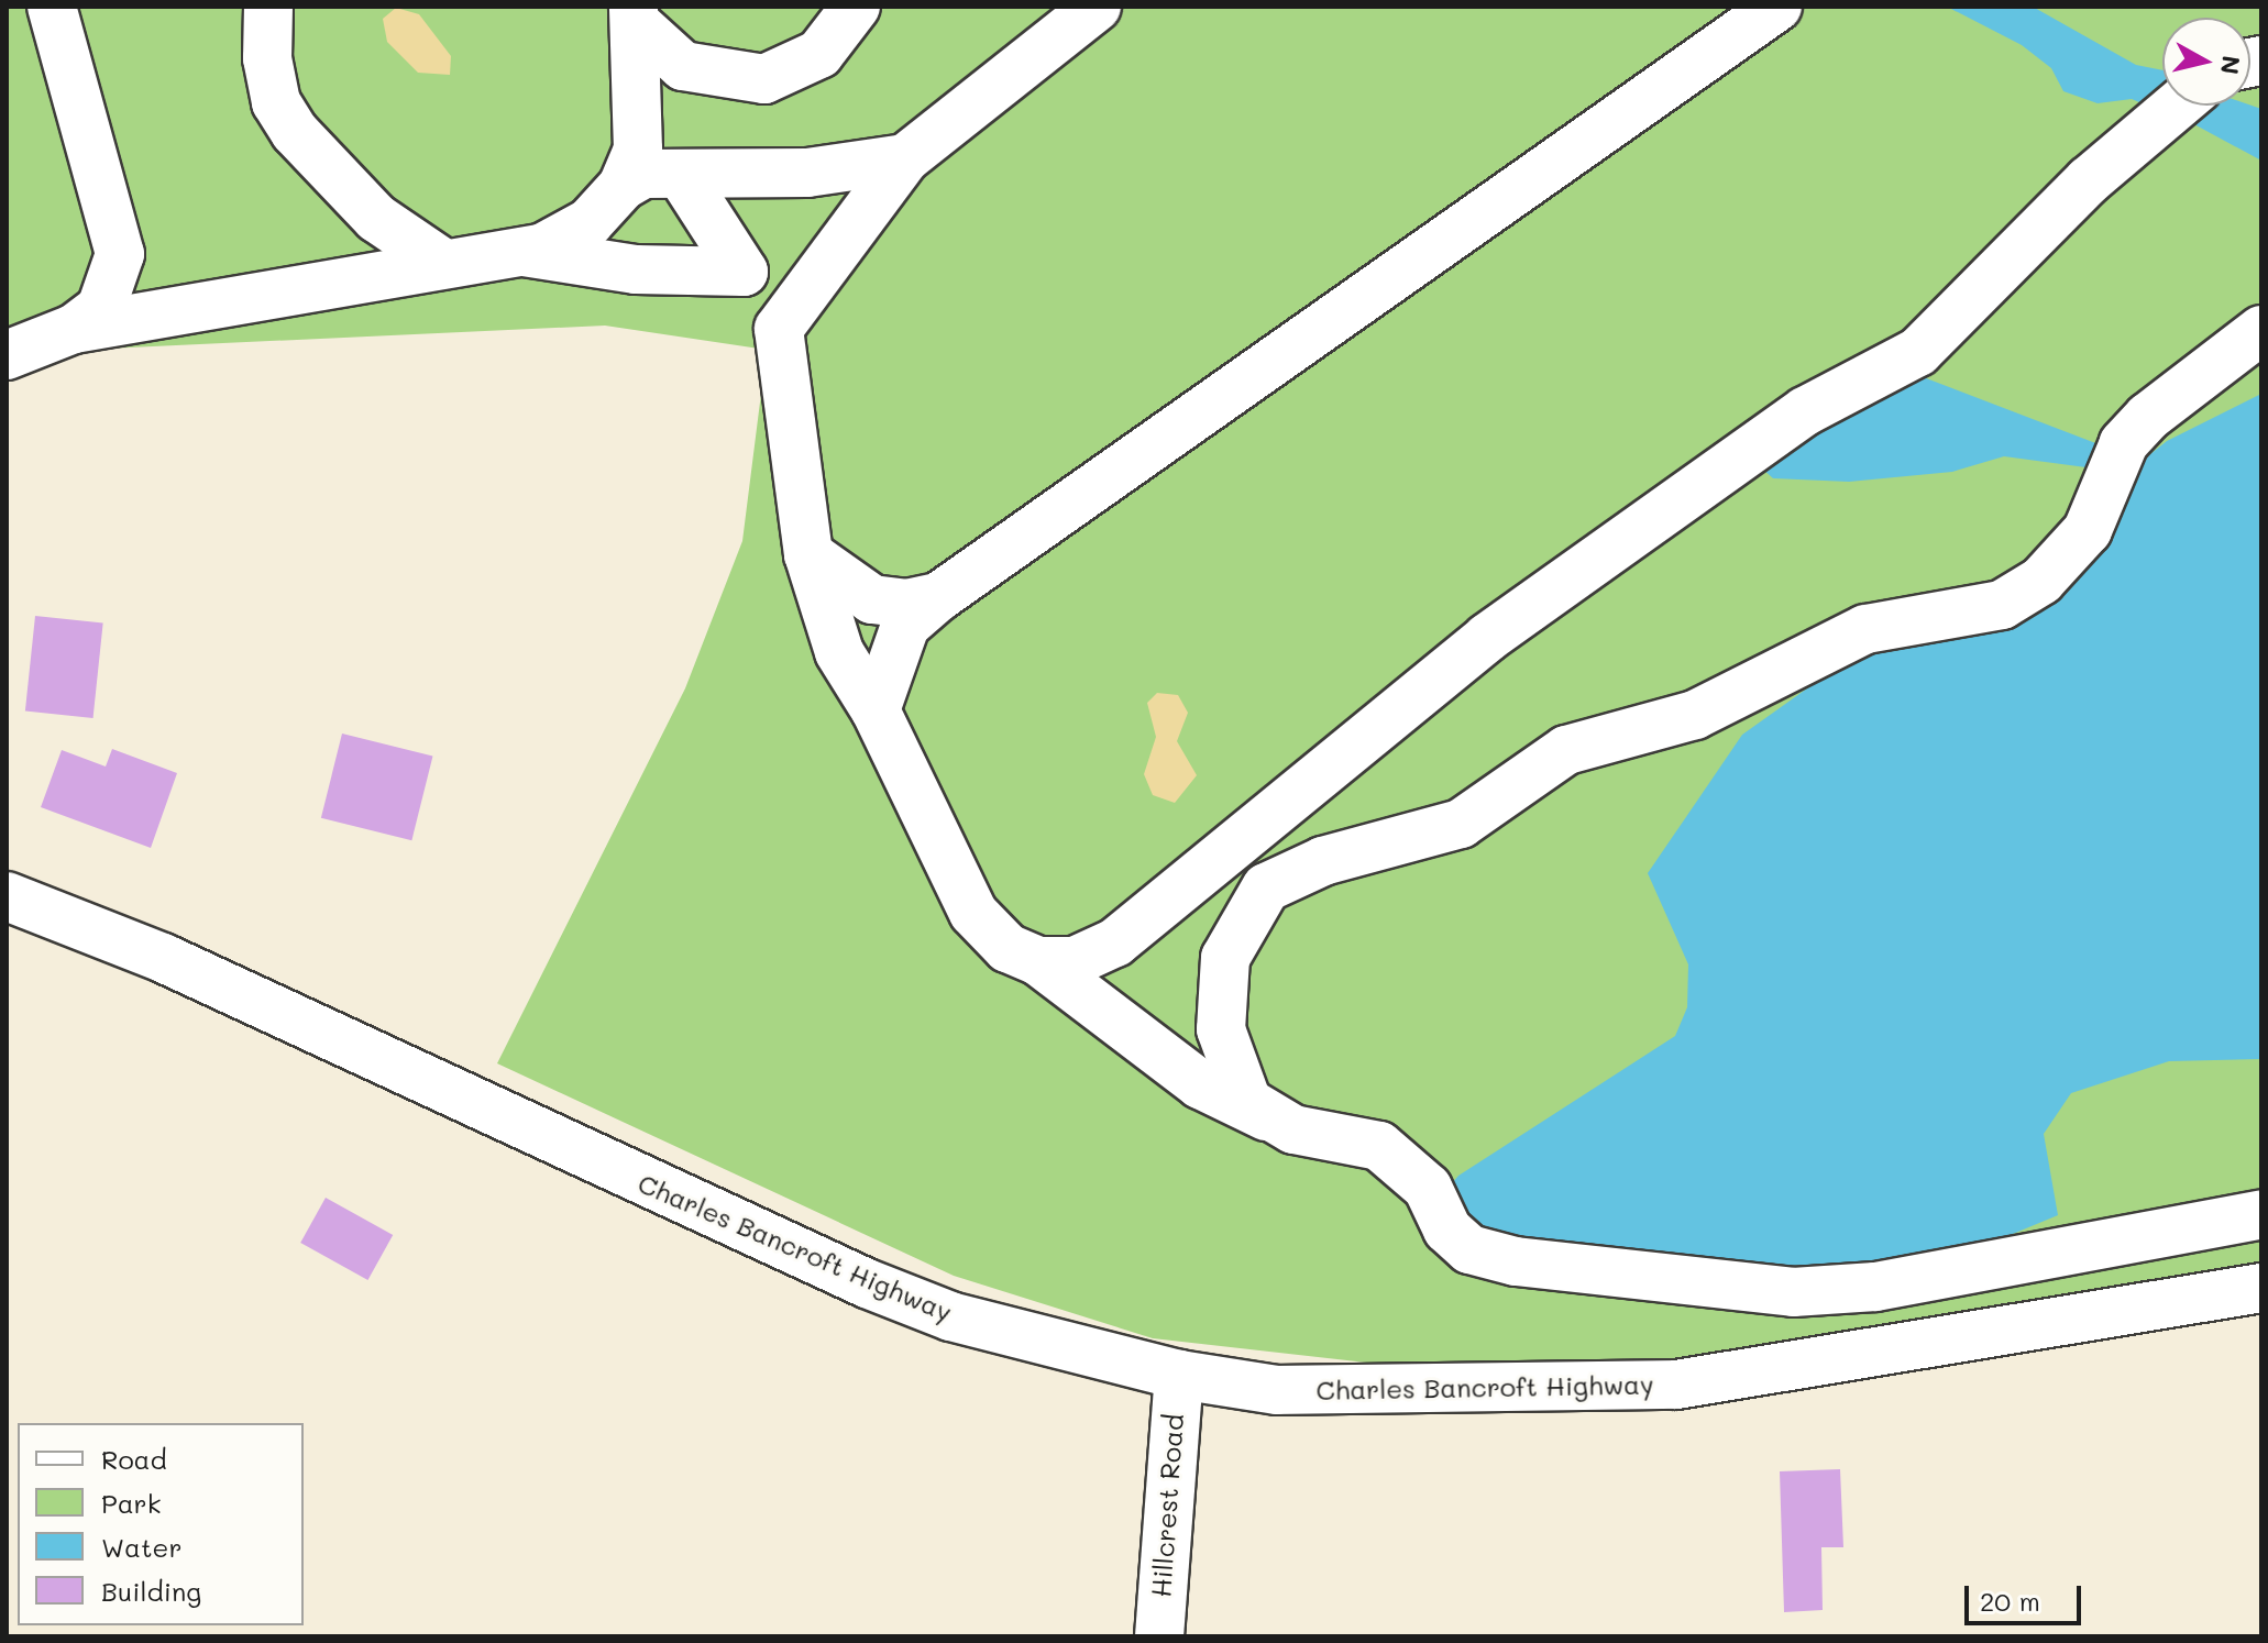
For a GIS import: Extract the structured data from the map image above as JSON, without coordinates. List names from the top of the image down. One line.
{"streets":{"main road":["Charles Bancroft Highway","Hillcrest Road"]},"crossings":[["Charles Bancroft Highway","Hillcrest Road"]],"legend":["Road","Park","Water","Building"],"scale_bar":"20 m","north":"right"}
